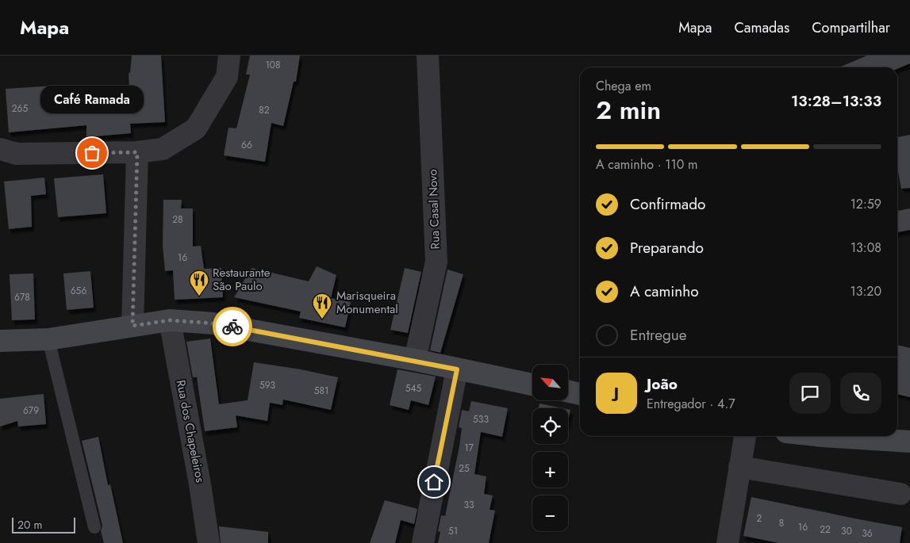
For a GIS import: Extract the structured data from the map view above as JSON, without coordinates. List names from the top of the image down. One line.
{"streets":{"street":["Rua Casal Novo","Rua dos Chapeleiros"]},"places":{"other":["Café Ramada"],"restaurant":["Restaurante São Paulo","Marisqueira Monumental"]},"house_numbers":["108","265","82","66","28","16","656","678","593","545","581","679","533","17","25","33","2","8","16","22","51","30","36"],"scale_bar":"20 m","north":"top left","page":{"header":"Mapa","nav":["Mapa","Camadas","Compartilhar"],"heading":["2 min","Chega em","13:28–13:33"],"panel":["João","Entregador · 4.7"],"bubble":"Café Ramada","bar":"A caminho · 110 m","list":[["Confirmado","12:59"],["Preparando","13:08"],["A caminho","13:20"],"Entregue"],"map_buttons":["+","−"],"round":"J","scale":"20 m"}}
